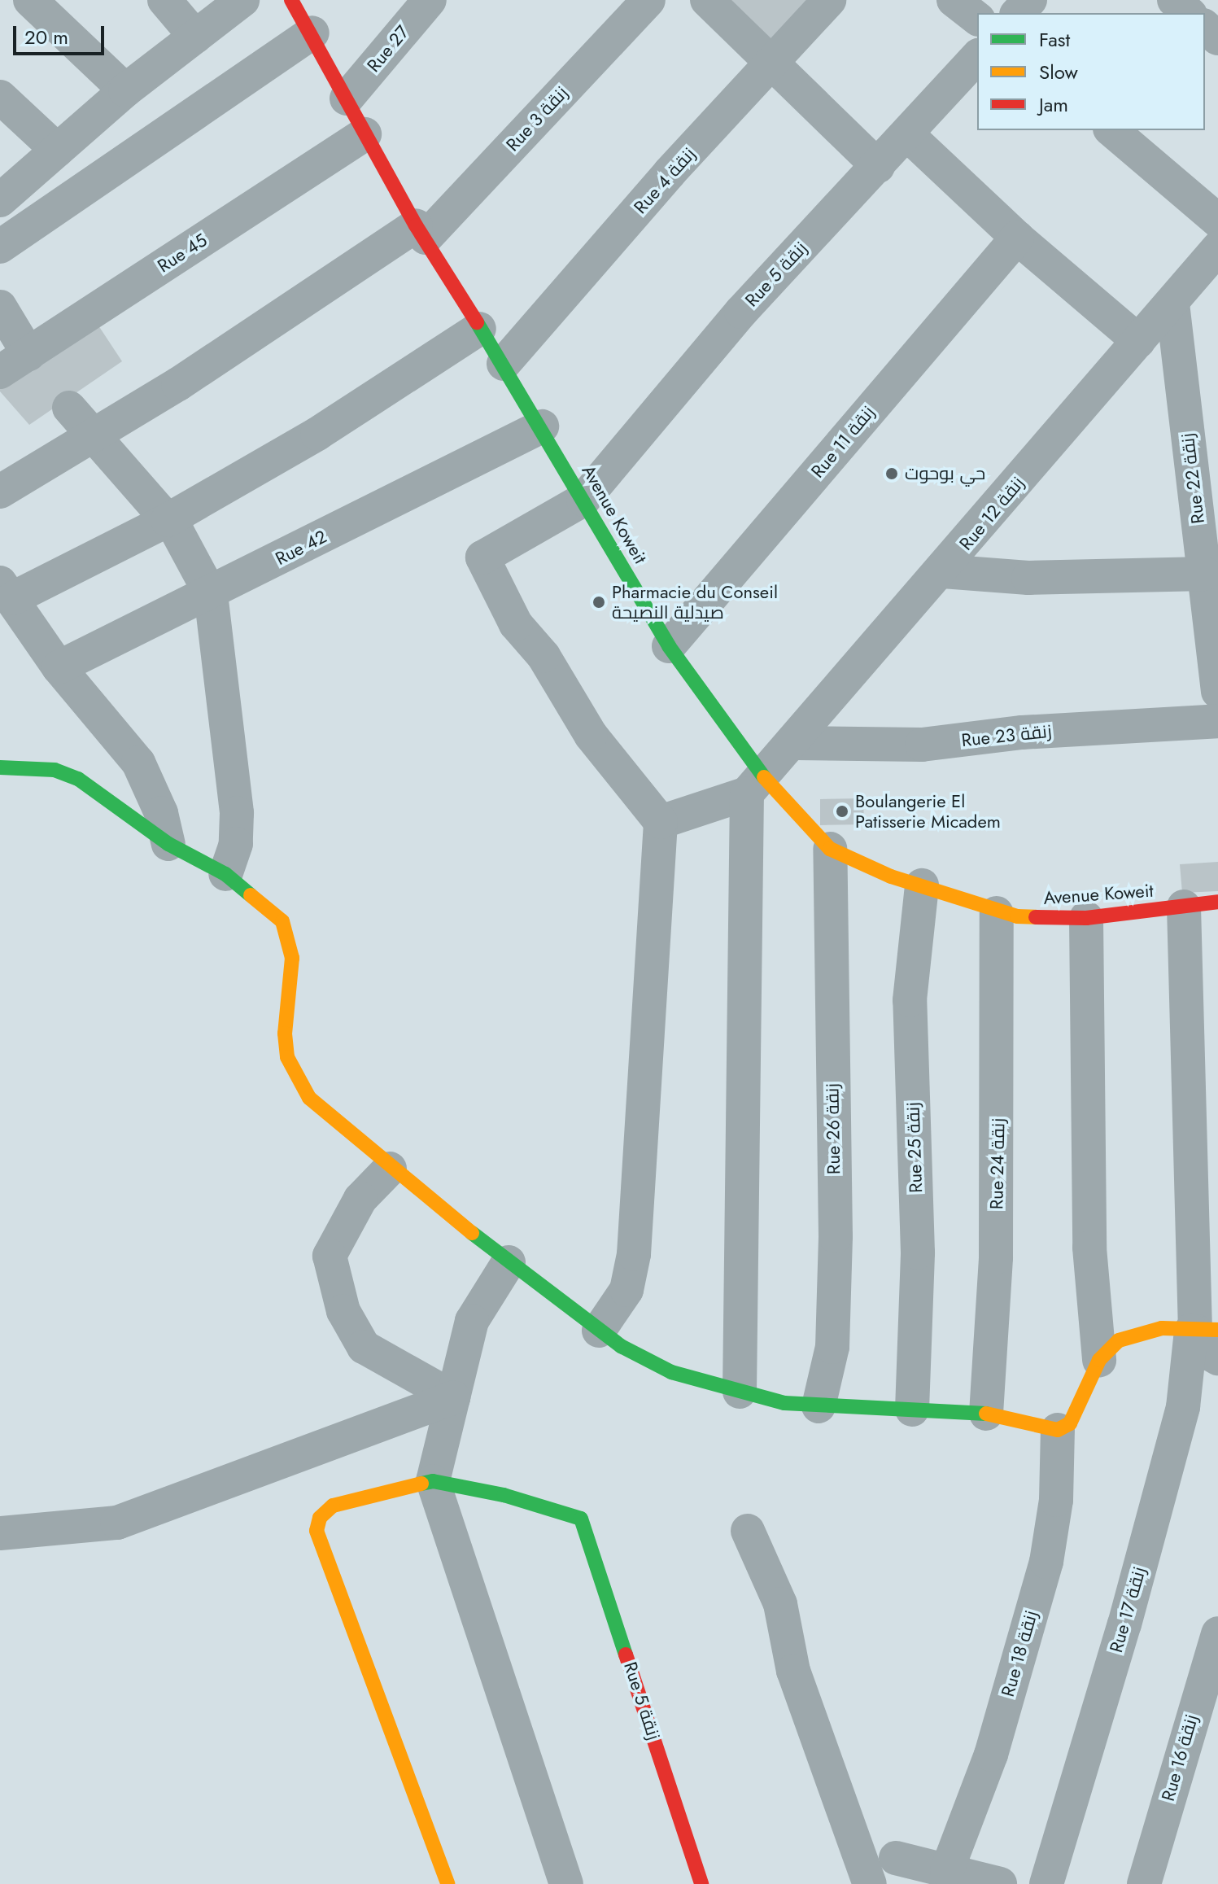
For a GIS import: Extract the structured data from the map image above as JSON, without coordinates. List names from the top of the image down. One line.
{"streets":{"street":["Rue 27","Rue 3 زنقة","Rue 4 زنقة","Rue 45","Rue 5 زنقة","Rue 11 زنقة","Rue 22 زنقة","Rue 12 زنقة","Avenue Koweit","Rue 42","Rue 23 زنقة","Rue 26 زنقة","Rue 25 زنقة","Rue 24 زنقة","Rue 17 زنقة","Rue 18 زنقة","Rue 16 زنقة"]},"crossings":[["Rue 27","Avenue Koweit"],["Rue 3 زنقة","Avenue Koweit"],["Rue 4 زنقة","Avenue Koweit"],["Rue 45","Avenue Koweit"],["Rue 5 زنقة","Avenue Koweit"],["Rue 11 زنقة","Avenue Koweit"],["Rue 22 زنقة","Rue 12 زنقة"],["Rue 12 زنقة","Avenue Koweit"],["Rue 12 زنقة","Rue 23 زنقة"],["Avenue Koweit","Rue 42"],["Avenue Koweit","Rue 26 زنقة"],["Avenue Koweit","Rue 25 زنقة"],["Avenue Koweit","Rue 24 زنقة"],["Avenue Koweit","Rue 17 زنقة"]],"places":["حي بوحوت","Pharmacie du Conseil صيدلية النصيحة","Boulangerie El Patisserie Micadem"],"legend":["Fast","Slow","Jam"],"scale_bar":"20 m"}
